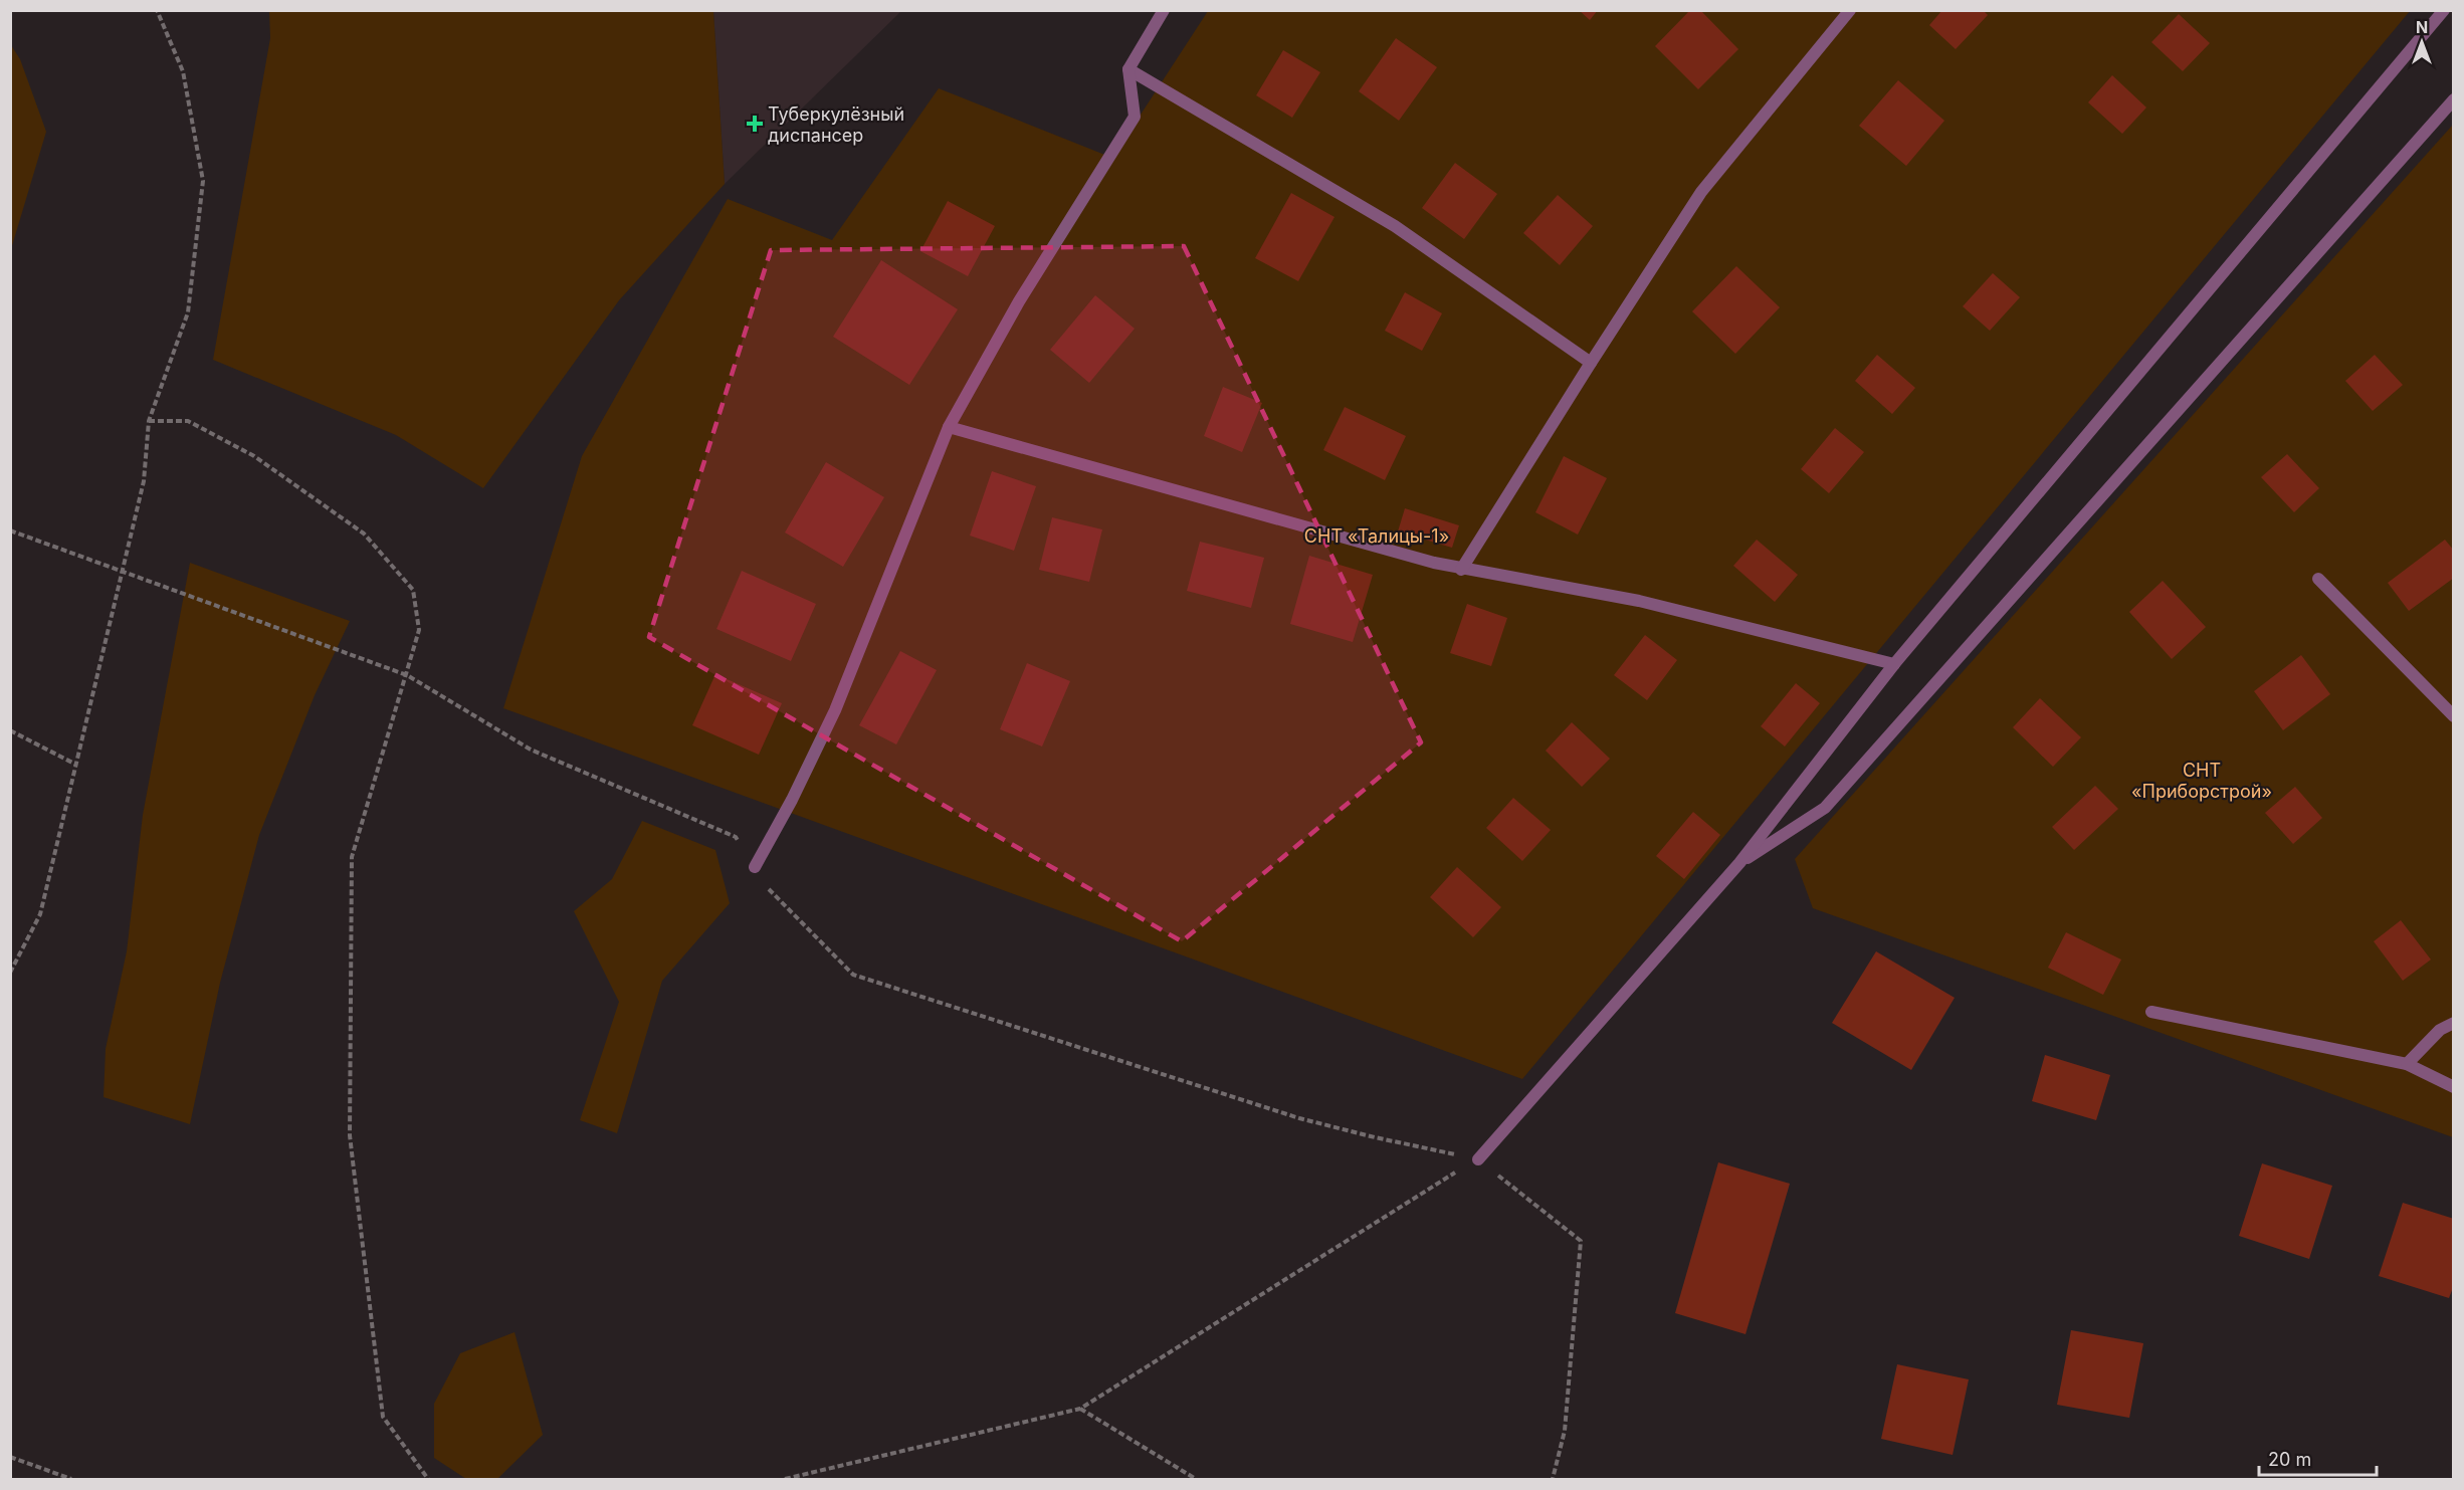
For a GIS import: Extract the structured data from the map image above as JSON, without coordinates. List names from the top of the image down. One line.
{"parks":["СНТ «Талицы-1»","СНТ «Приборстрой»"],"places":{"health":["Туберкулёзный диспансер"]},"scale_bar":"20 m","north":"top"}
